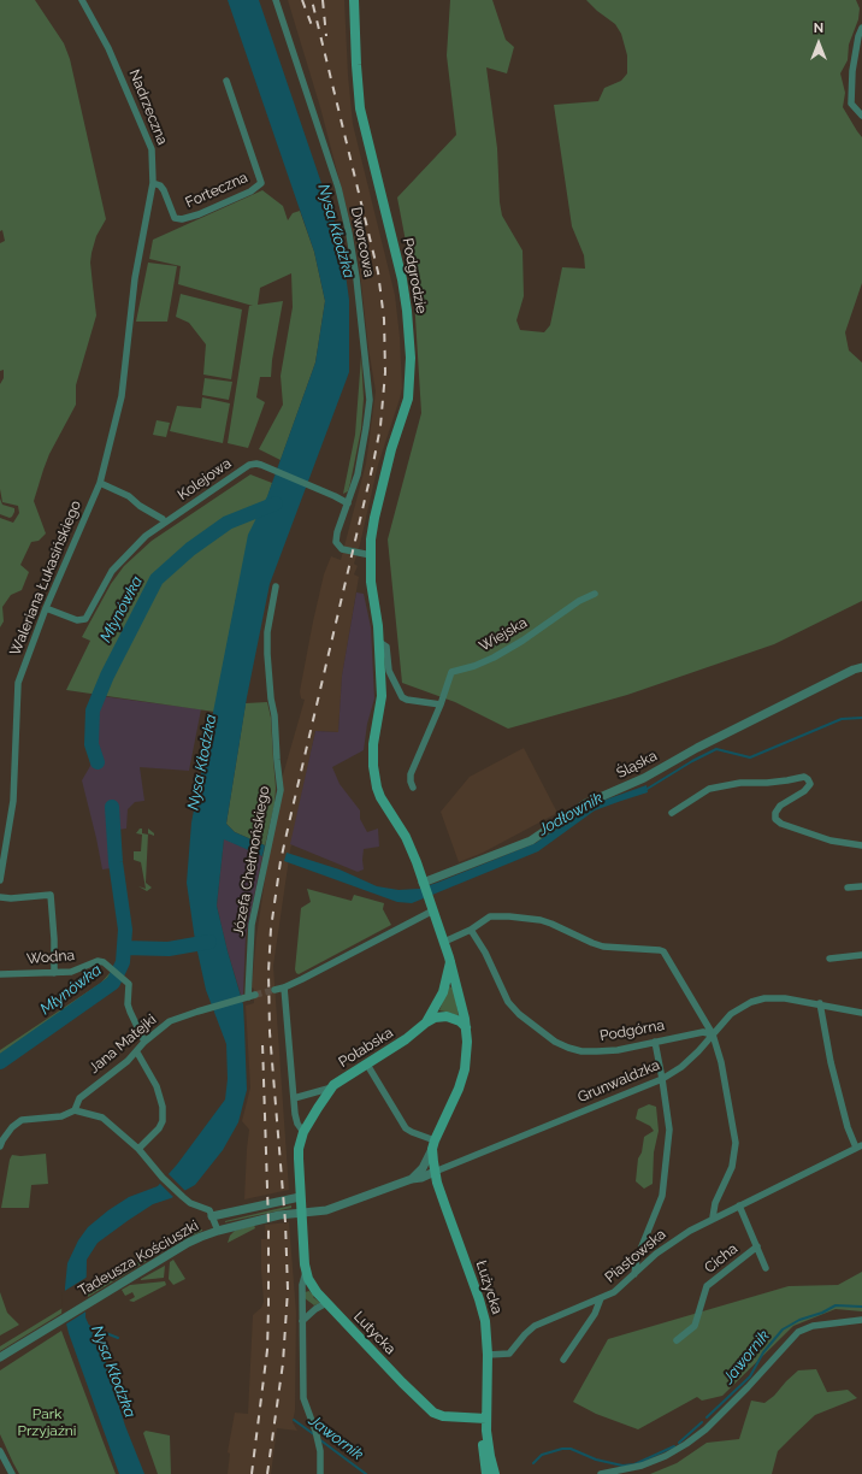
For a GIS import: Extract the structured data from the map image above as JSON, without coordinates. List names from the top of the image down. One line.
{"streets":{"main road":["Podgrodzie","Połabska","Łużycka","Lutycka"],"street":["Nadrzeczna","Forteczna","Dworcowa","Kolejowa","Waleriana Łukasińskiego","Wiejska","Śląska","Józefa Chełmońskiego","Wodna","Podgórna","Jana Matejki","Grunwaldzka","Piastowska","Tadeusza Kościuszki","Cicha"]},"crossings":[["Nadrzeczna","Forteczna"],["Nadrzeczna","Waleriana Łukasińskiego"],["Dworcowa","Podgrodzie"],["Dworcowa","Kolejowa"],["Podgrodzie","Śląska"],["Kolejowa","Waleriana Łukasińskiego"],["Józefa Chełmońskiego","Jana Matejki"],["Wodna","Jana Matejki"],["Podgórna","Grunwaldzka"],["Połabska","Grunwaldzka"],["Połabska","Tadeusza Kościuszki"],["Połabska","Lutycka"],["Grunwaldzka","Tadeusza Kościuszki"],["Grunwaldzka","Łużycka"],["Grunwaldzka","Lutycka"],["Piastowska","Łużycka"],["Tadeusza Kościuszki","Lutycka"],["Łużycka","Lutycka"]],"water":["Nysa Kłodzka","Młynówka","Jodłownik","Jawornik"],"parks":["Park Przyjaźni"],"north":"top"}
